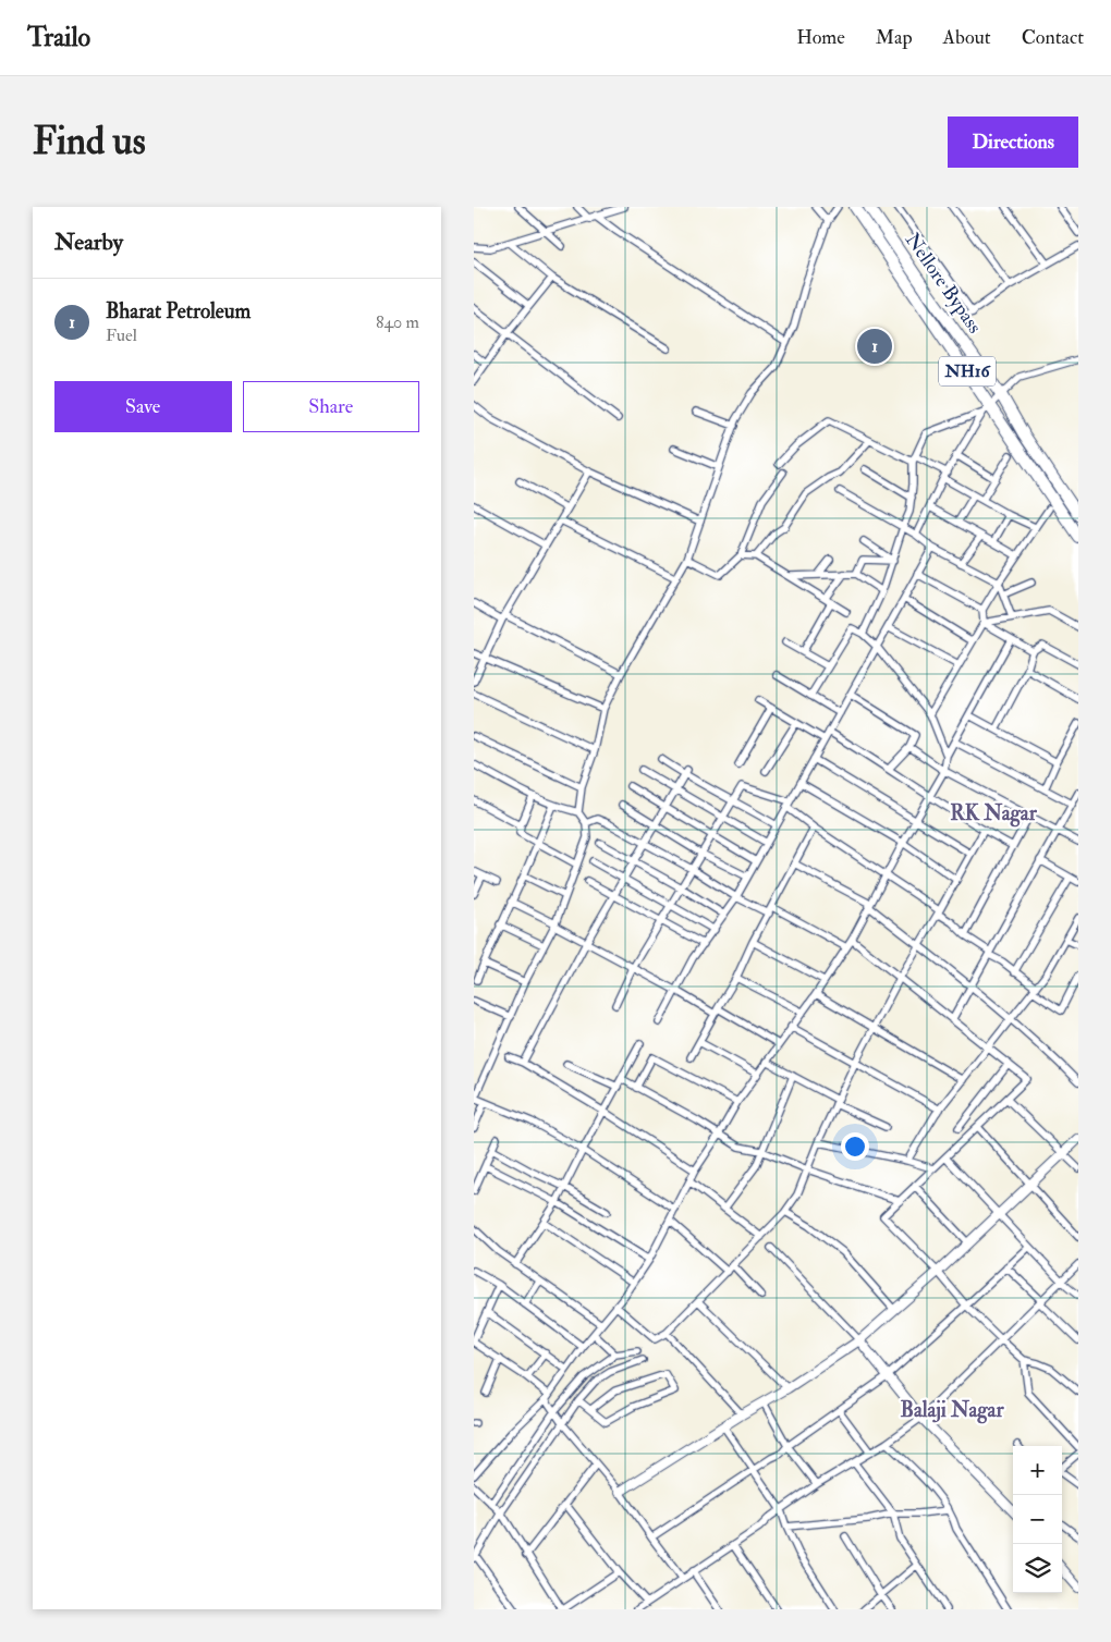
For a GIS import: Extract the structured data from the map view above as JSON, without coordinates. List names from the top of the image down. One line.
{"streets":{"highway":["Nellore Bypass","NH16"]},"districts":["RK Nagar","Balaji Nagar"],"page":{"header":"Trailo","nav":["Home","Map","About","Contact"],"buttons":["Directions",["Save","Share"]],"title":"Find us","heading":"Nearby","list":[{"mark":"1","name":"Bharat Petroleum","note":"Fuel","value":"840 m"}],"pins":"1","map_buttons":["+","−"]}}
